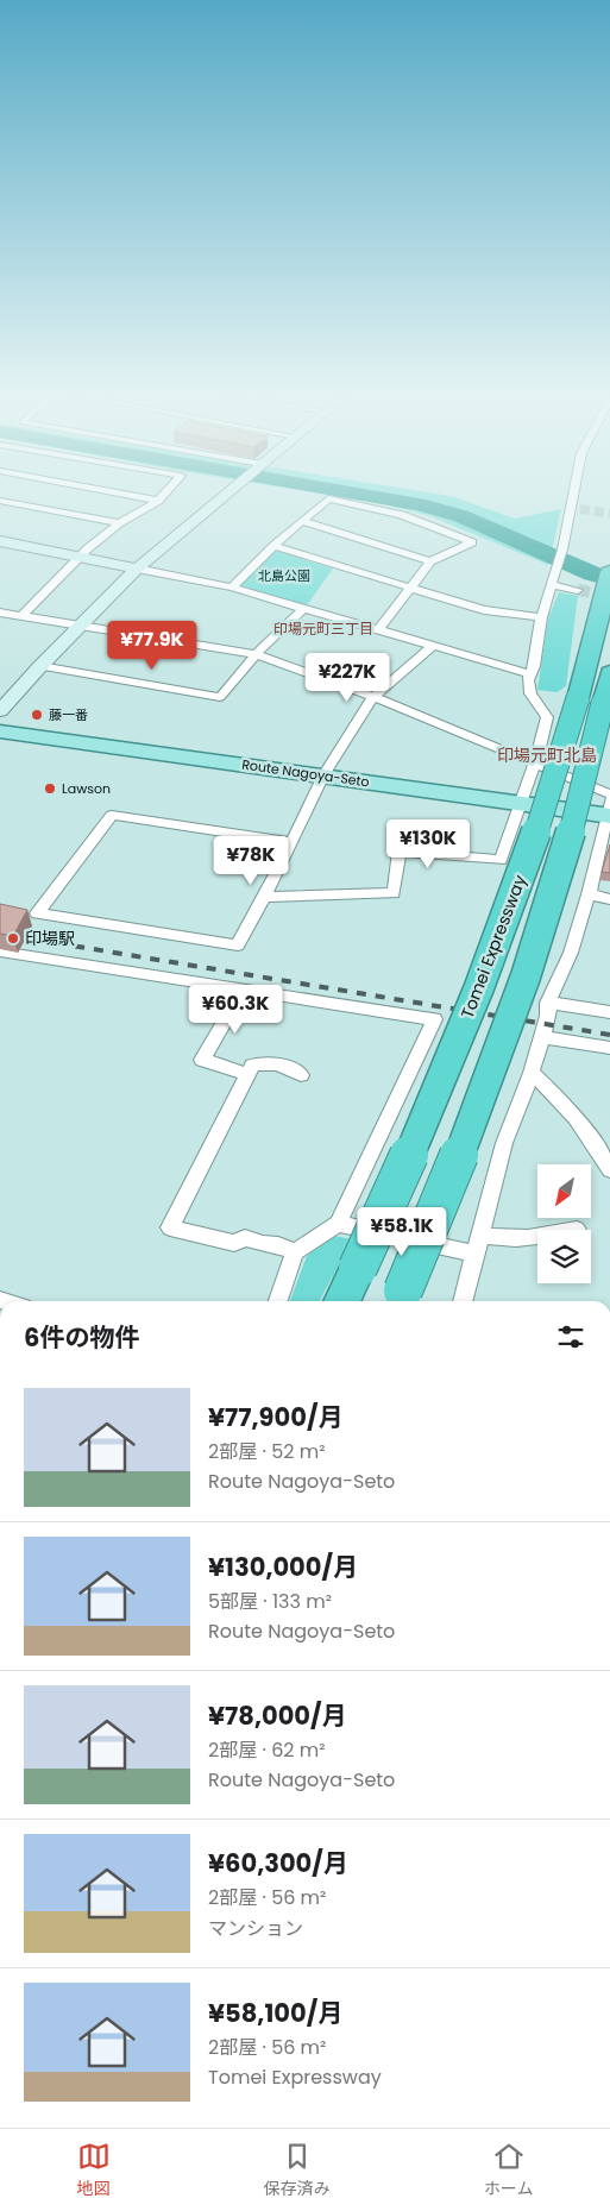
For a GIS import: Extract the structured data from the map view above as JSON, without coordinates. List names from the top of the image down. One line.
{"streets":{"highway":["Tomei Expressway"],"main road":["Route Nagoya-Seto"]},"districts":["印場元町三丁目","印場元町北島"],"parks":["北島公園"],"places":["藤一番","Lawson","印場駅"],"north":"bottom left","page":{"price":["¥77.9K","¥227K","¥130K","¥78K","¥60.3K","¥58.1K"],"heading":"6件の物件","list":[{"name":"¥77,900/月","note":"2部屋 · 52 m² · Route Nagoya-Seto"},{"name":"¥130,000/月","note":"5部屋 · 133 m² · Route Nagoya-Seto"},{"name":"¥78,000/月","note":"2部屋 · 62 m² · Route Nagoya-Seto"},{"name":"¥60,300/月","note":"2部屋 · 56 m² · マンション"},{"name":"¥58,100/月","note":"2部屋 · 56 m² · Tomei Expressway"}],"tabs":["地図","保存済み","ホーム"]}}
